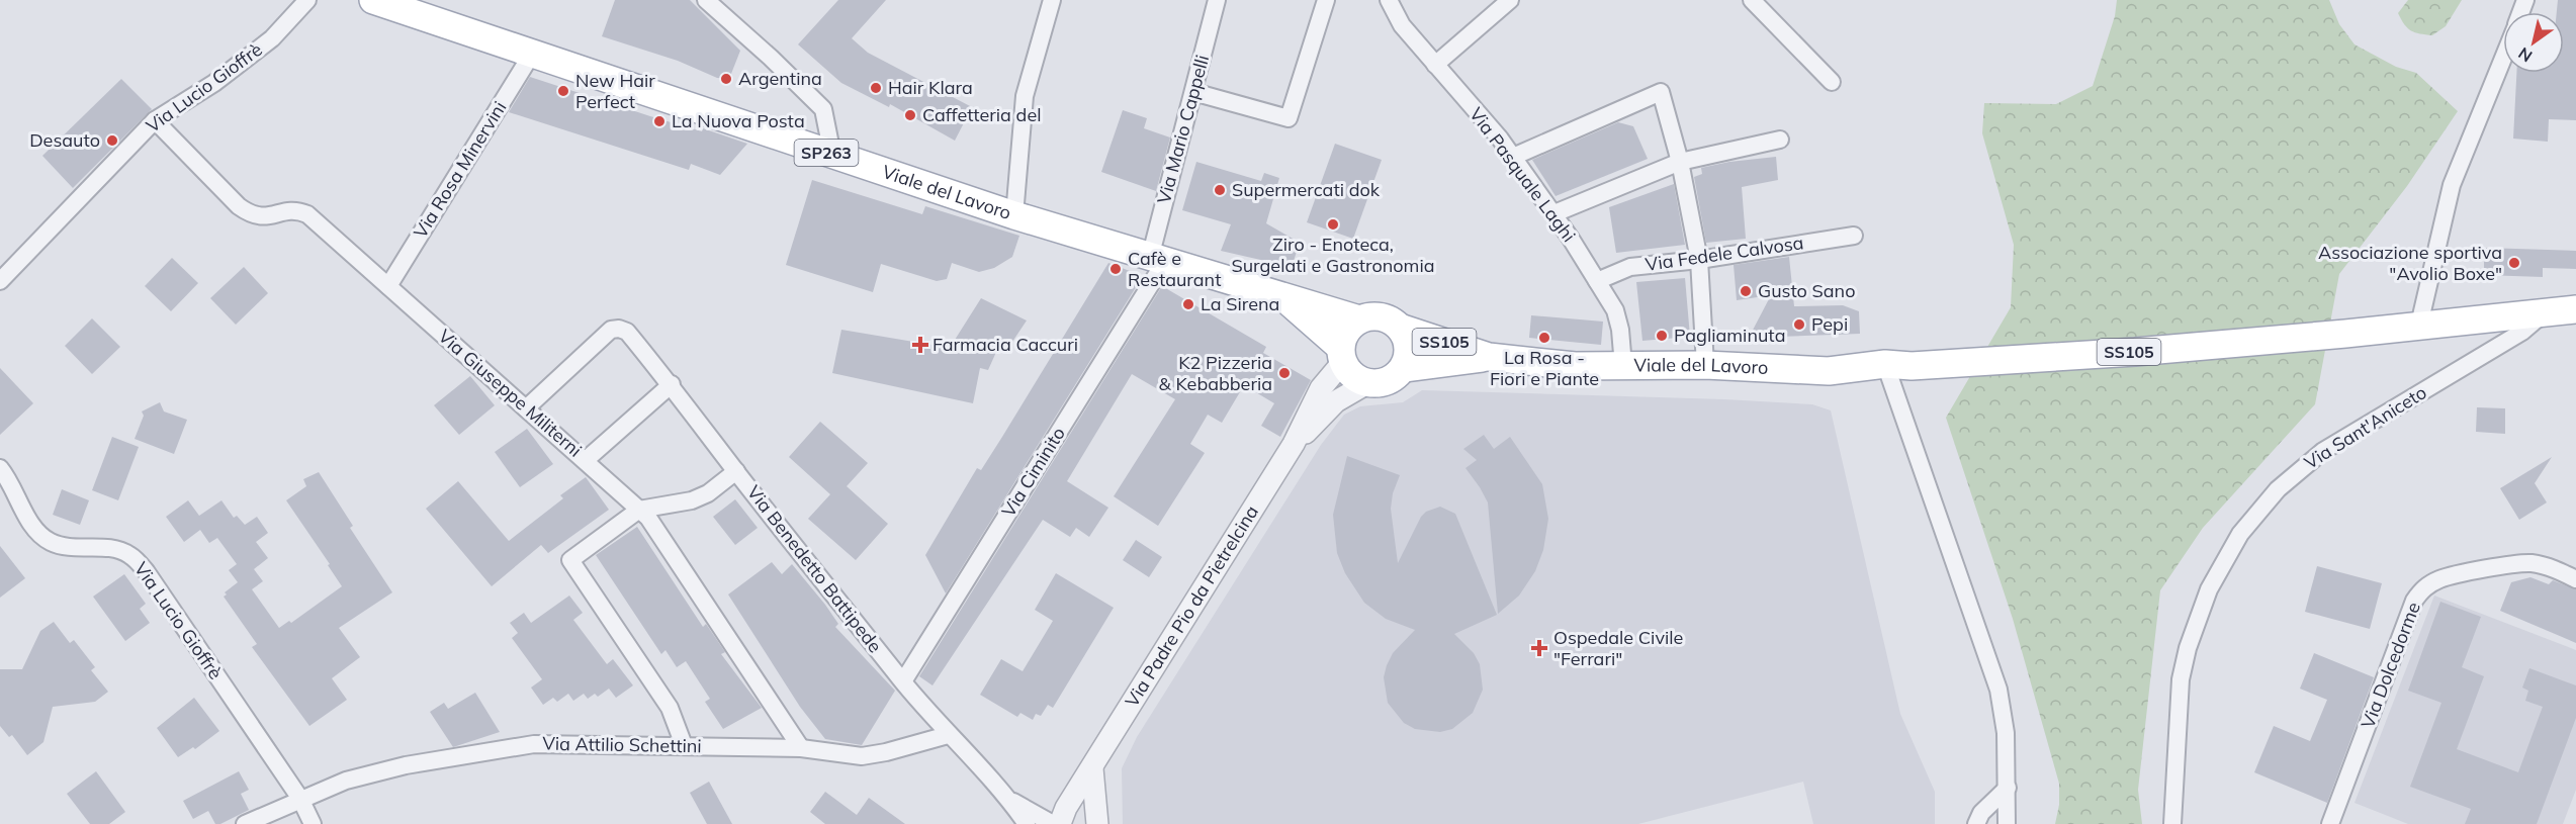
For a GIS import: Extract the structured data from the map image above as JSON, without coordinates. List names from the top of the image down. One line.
{"streets":{"main road":["SP263","Viale del Lavoro","SS105"],"street":["Via Lucio Gioffrè","Via Mario Cappelli","Via Rosa Minervini","Via Pasquale Laghi","Via Fedele Calvosa","Via Giuseppe Militerni","Via Sant'Aniceto","Via Ciminito","Via Benedetto Battipede","Via Padre Pio da Pietrelcina","Via Dolcedorme","Via Attilio Schettini"]},"crossings":[["Via Lucio Gioffrè","Via Giuseppe Militerni"],["Via Lucio Gioffrè","Via Attilio Schettini"],["Via Mario Cappelli","Viale del Lavoro"],["Via Mario Cappelli","Via Ciminito"],["Via Rosa Minervini","Viale del Lavoro"],["Via Rosa Minervini","Via Giuseppe Militerni"],["Via Pasquale Laghi","Viale del Lavoro"],["Via Pasquale Laghi","Via Fedele Calvosa"],["Viale del Lavoro","SS105"],["Viale del Lavoro","Via Ciminito"],["Viale del Lavoro","Via Padre Pio da Pietrelcina"],["SS105","Via Sant'Aniceto"],["Via Giuseppe Militerni","Via Benedetto Battipede"],["Via Giuseppe Militerni","Via Attilio Schettini"],["Via Ciminito","Via Benedetto Battipede"],["Via Benedetto Battipede","Via Attilio Schettini"]],"places":{"other":["Argentina","Hair Klara","New Hair Perfect","Caffetteria del","La Nuova Posta","Desauto","Supermercati dok","Ziro - Enoteca, Surgelati e Gastronomia","Associazione sportiva \"Avolio Boxe\"","Cafè e Restaurant","Gusto Sano","La Sirena","Pepi","Pagliaminuta","La Rosa - Fiori e Piante","K2 Pizzeria & Kebabberia"],"health":["Farmacia Caccuri","Ospedale Civile \"Ferrari\""]},"north":"bottom left"}
